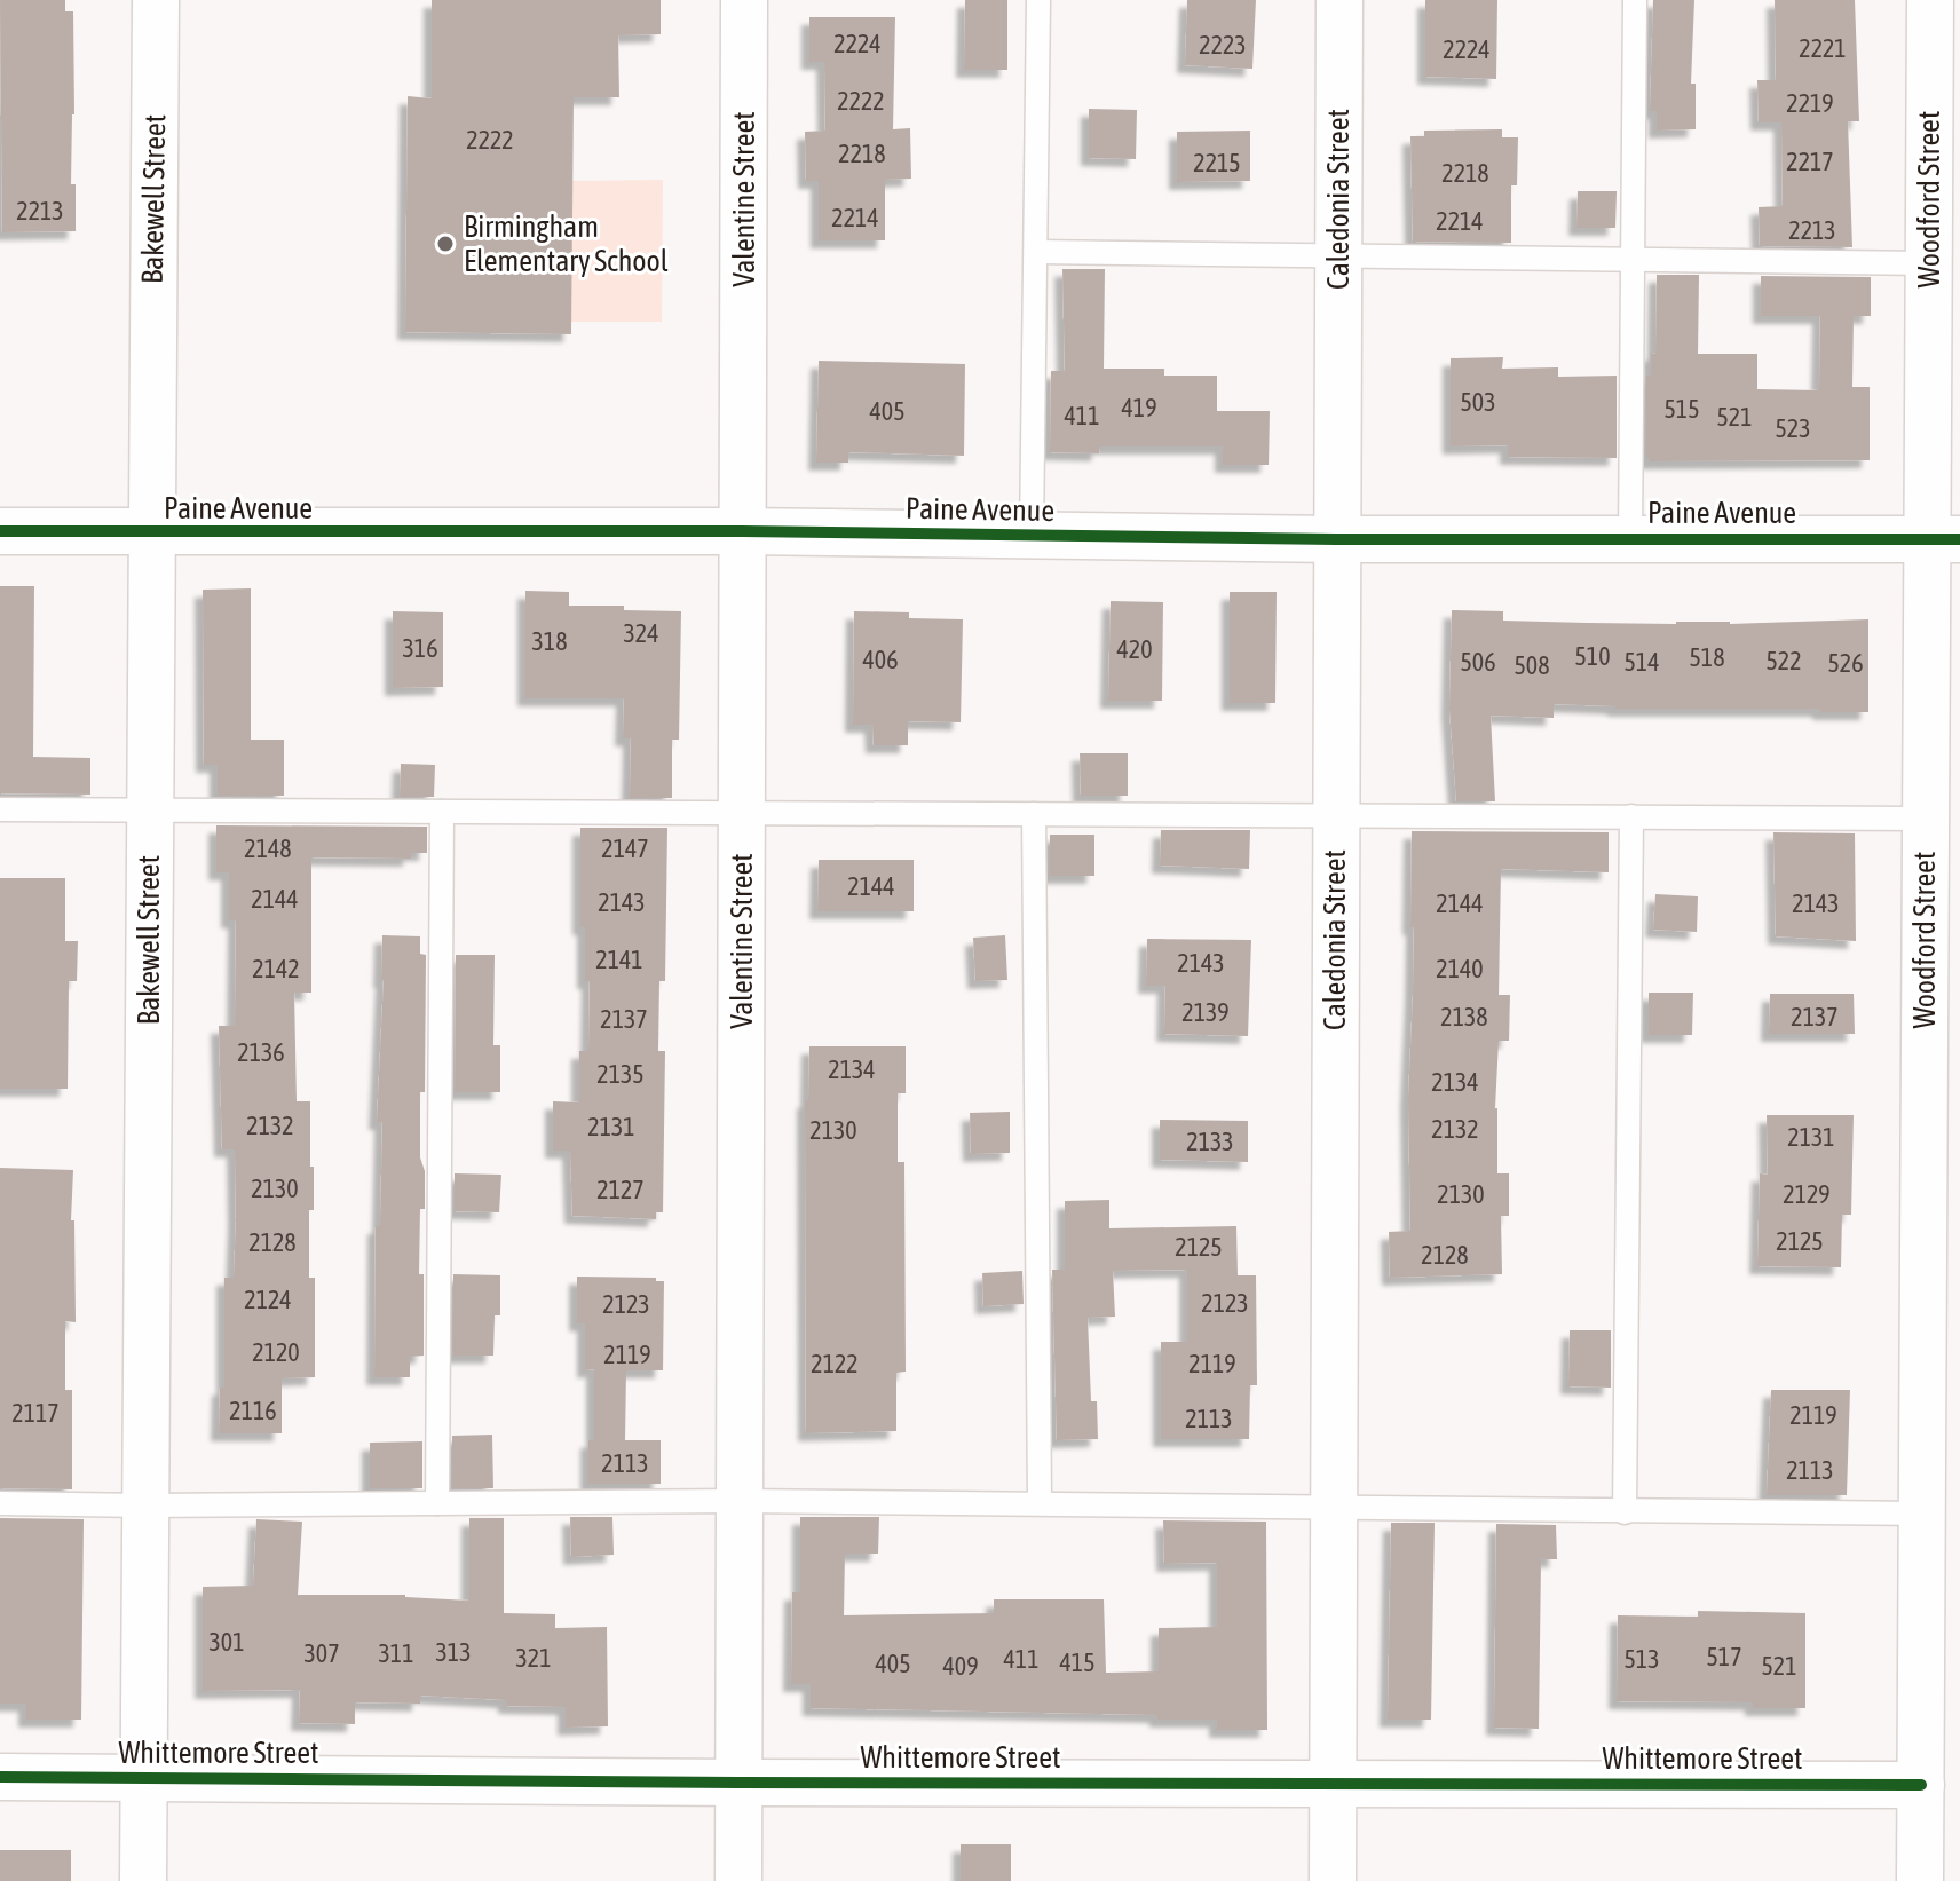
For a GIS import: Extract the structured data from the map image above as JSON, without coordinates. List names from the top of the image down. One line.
{"streets":{"street":["Bakewell Street","Valentine Street","Caledonia Street","Woodford Street","Paine Avenue","Whittemore Street"]},"crossings":[["Bakewell Street","Paine Avenue"],["Bakewell Street","Whittemore Street"],["Valentine Street","Paine Avenue"],["Valentine Street","Whittemore Street"],["Caledonia Street","Paine Avenue"],["Caledonia Street","Whittemore Street"],["Woodford Street","Paine Avenue"],["Woodford Street","Whittemore Street"]],"places":["Birmingham Elementary School"],"house_numbers":["2224","2223","2221","2224","2222","2219","2222","2218","2217","2215","2218","2213","2214","2214","2213","503","419","515","405","411","521","523","324","318","316","420","510","518","406","522","506","514","526","508","2148","2147","2144","2144","2143","2144","2143","2141","2143","2142","2140","2139","2138","2137","2137","2136","2134","2135","2134","2132","2131","2132","2130","2131","2133","2130","2127","2130","2129","2125","2128","2125","2128","2124","2123","2123","2120","2119","2122","2119","2116","2117","2119","2113","2113","2113","301","313","307","311","517","321","411","513","415","405","409","521"]}
